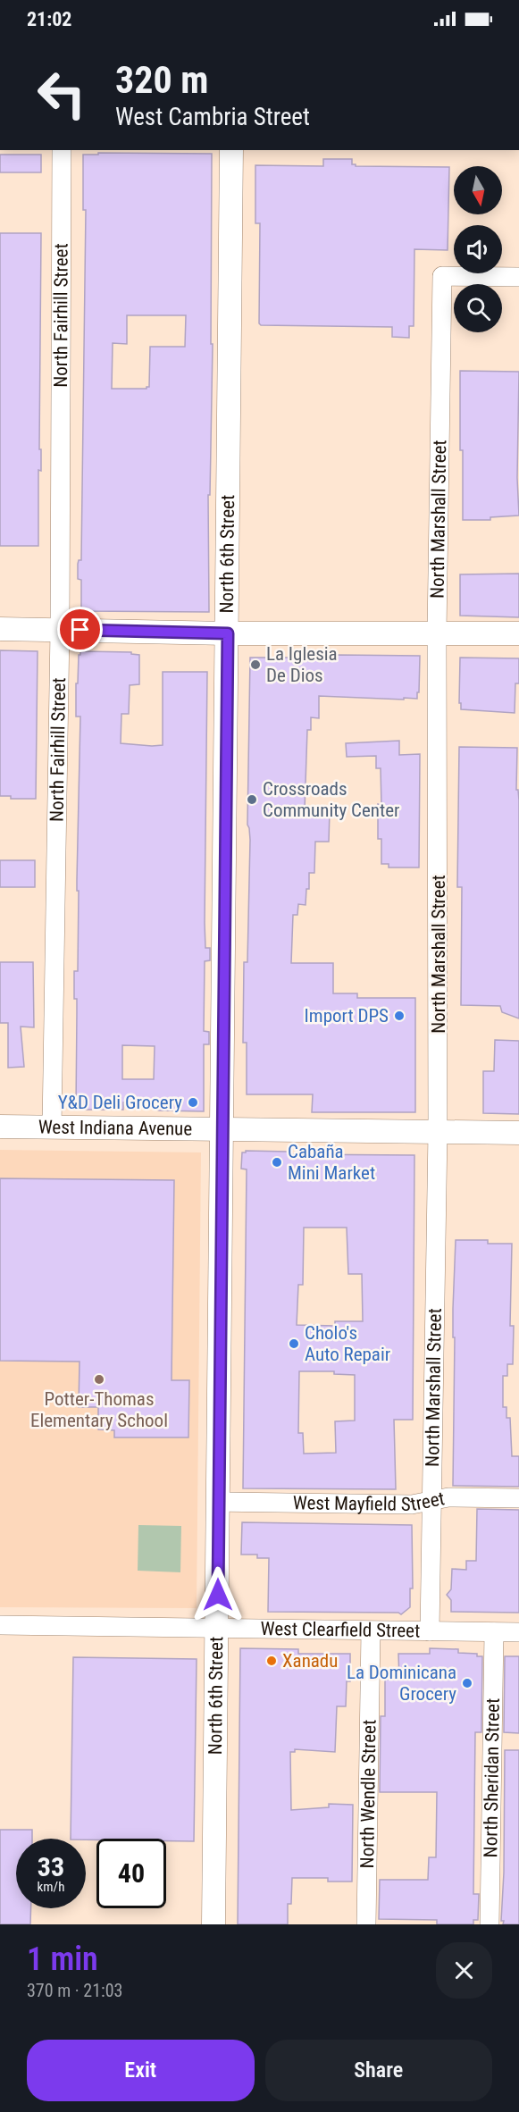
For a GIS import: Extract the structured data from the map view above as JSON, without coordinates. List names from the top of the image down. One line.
{"streets":{"street":["North Fairhill Street","North Marshall Street","North 6th Street","West Indiana Avenue","West Mayfield Street","West Clearfield Street","North Sheridan Street","North Wendle Street"]},"crossings":[["North Fairhill Street","West Indiana Avenue"],["North Marshall Street","West Indiana Avenue"],["North Marshall Street","West Mayfield Street"],["North Marshall Street","West Clearfield Street"],["North 6th Street","West Indiana Avenue"],["North 6th Street","West Mayfield Street"],["North 6th Street","West Clearfield Street"],["West Clearfield Street","North Sheridan Street"],["West Clearfield Street","North Wendle Street"]],"places":["La Iglesia De Dios","Crossroads Community Center","Import DPS","Y&D Deli Grocery","Cabaña Mini Market","Cholo's Auto Repair","Potter-Thomas Elementary School","Xanadu","La Dominicana Grocery"],"north":"bottom","page":{"status":"21:02","turn":["320 m","West Cambria Street"],"speed":"33 km/h","limit":"40","heading":["1 min","370 m · 21:03"],"buttons":["Exit","Share"]}}
